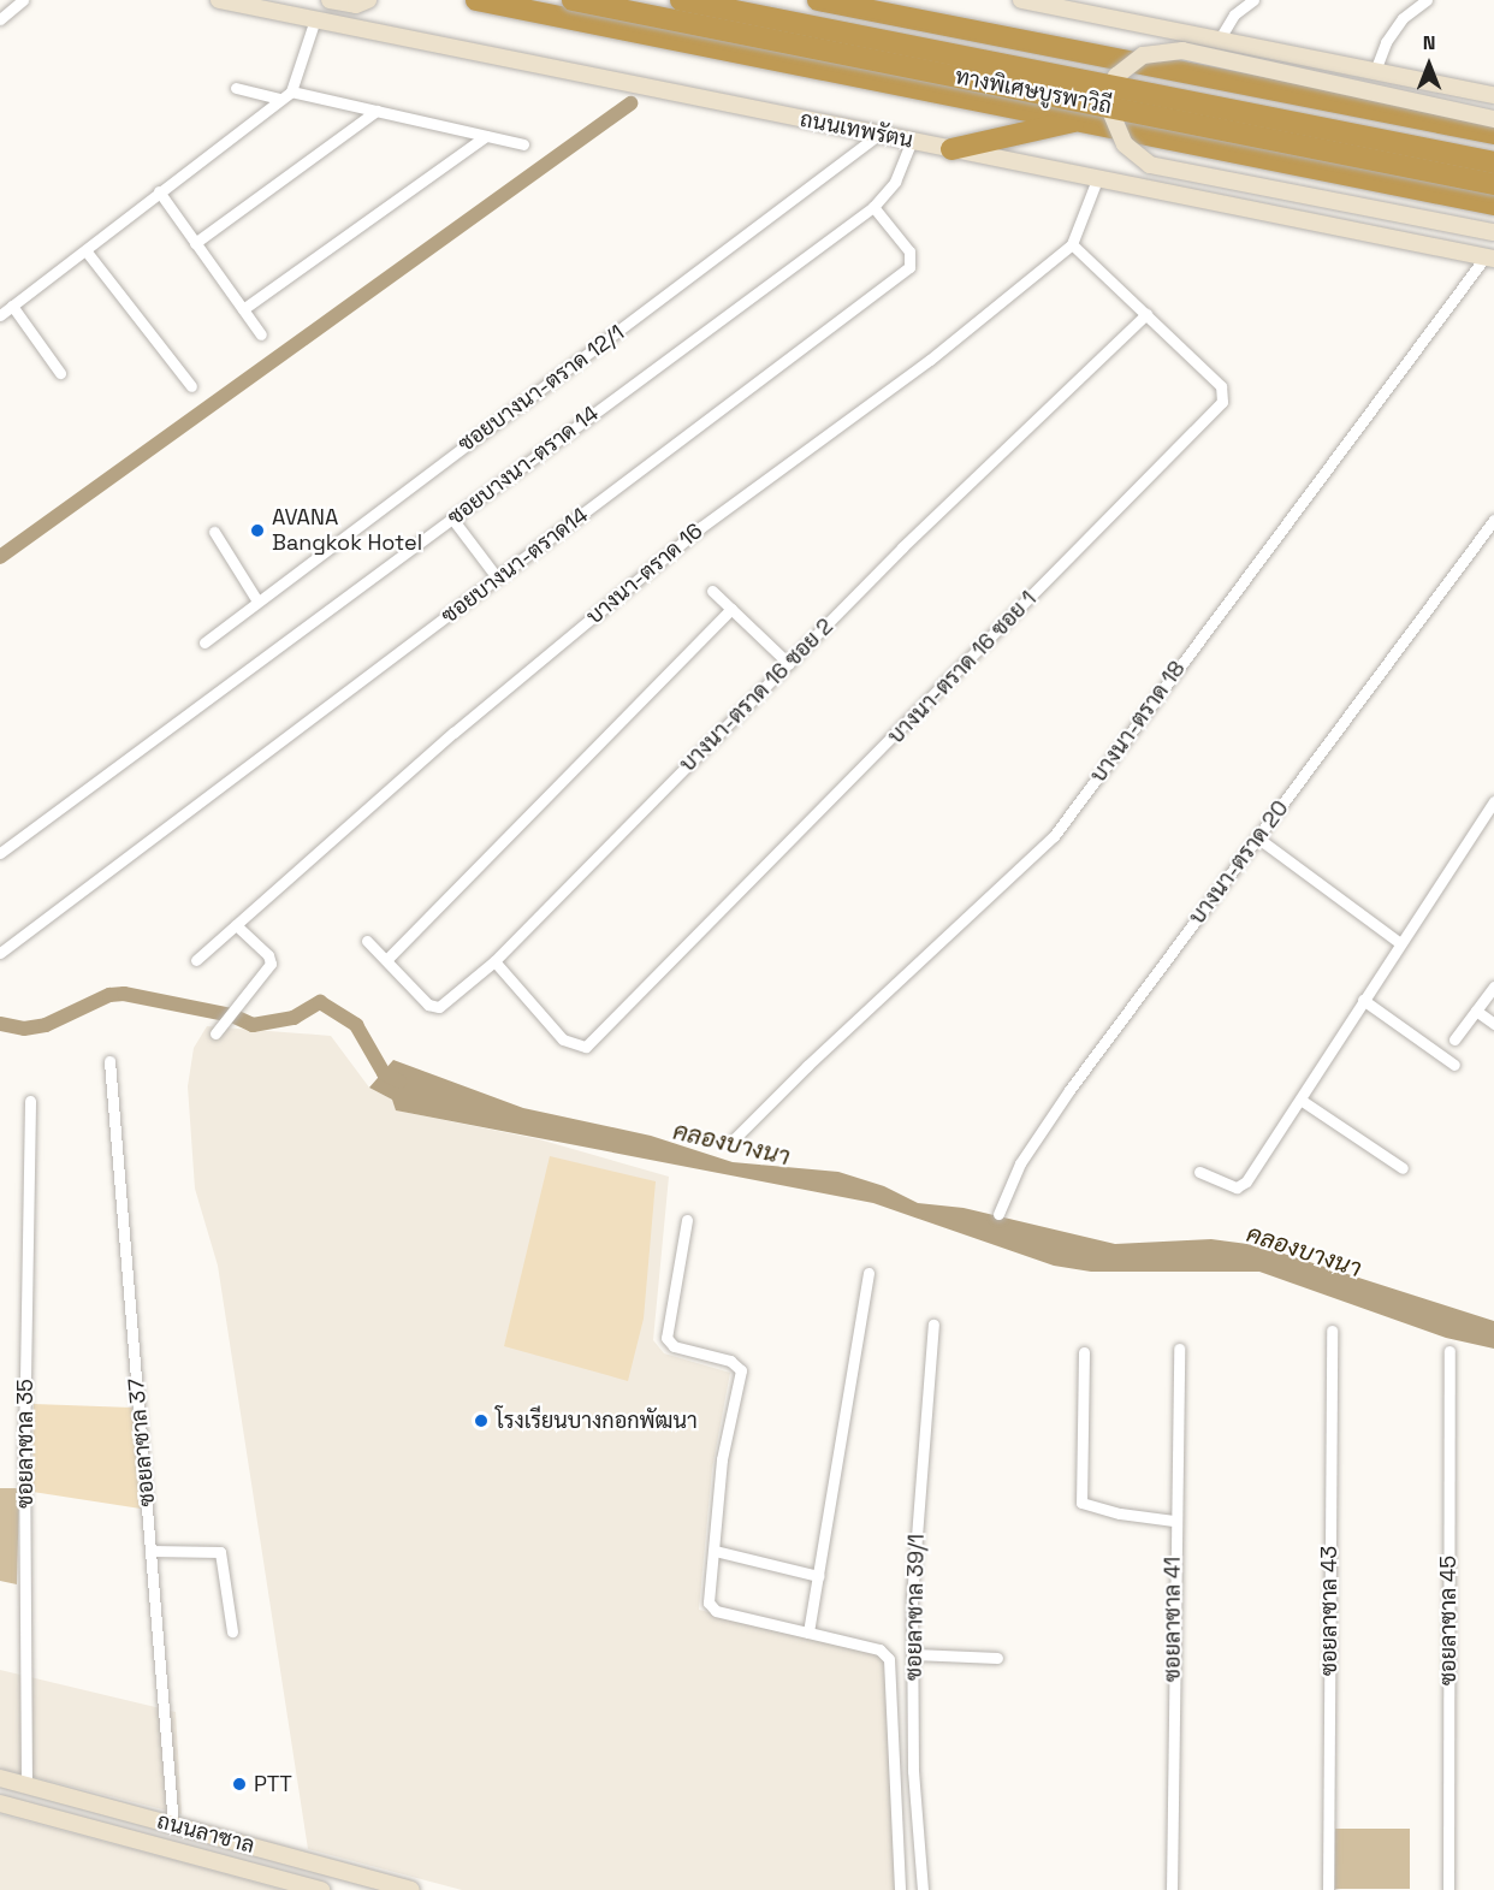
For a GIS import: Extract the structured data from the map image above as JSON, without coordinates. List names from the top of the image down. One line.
{"streets":{"highway":["ทางพิเศษบูรพาวิถี"],"main road":["ถนนเทพรัตน","ถนนลาซาล"],"street":["ซอยบางนา-ตราด 12/1","ซอยบางนา-ตราด 14","ซอยบางนา-ตราด14","บางนา-ตราด 16","บางนา-ตราด 16 ซอย 1","บางนา-ตราด 16 ซอย 2","บางนา-ตราด 18","บางนา-ตราด 20","ซอยลาซาล 37","ซอยลาซาล 35","ซอยลาซาล 39/1","ซอยลาซาล 43","ซอยลาซาล 41","ซอยลาซาล 45"]},"crossings":[["ถนนเทพรัตน","ซอยบางนา-ตราด 12/1"],["ถนนเทพรัตน","บางนา-ตราด 18"],["ซอยบางนา-ตราด 14","ซอยบางนา-ตราด14"],["บางนา-ตราด 16","บางนา-ตราด 16 ซอย 1"],["บางนา-ตราด 16 ซอย 1","บางนา-ตราด 16 ซอย 2"],["ซอยลาซาล 37","ถนนลาซาล"],["ซอยลาซาล 35","ถนนลาซาล"]],"water":["คลองบางนา"],"places":["AVANA Bangkok Hotel","โรงเรียนบางกอกพัฒนา","PTT"],"north":"top"}
